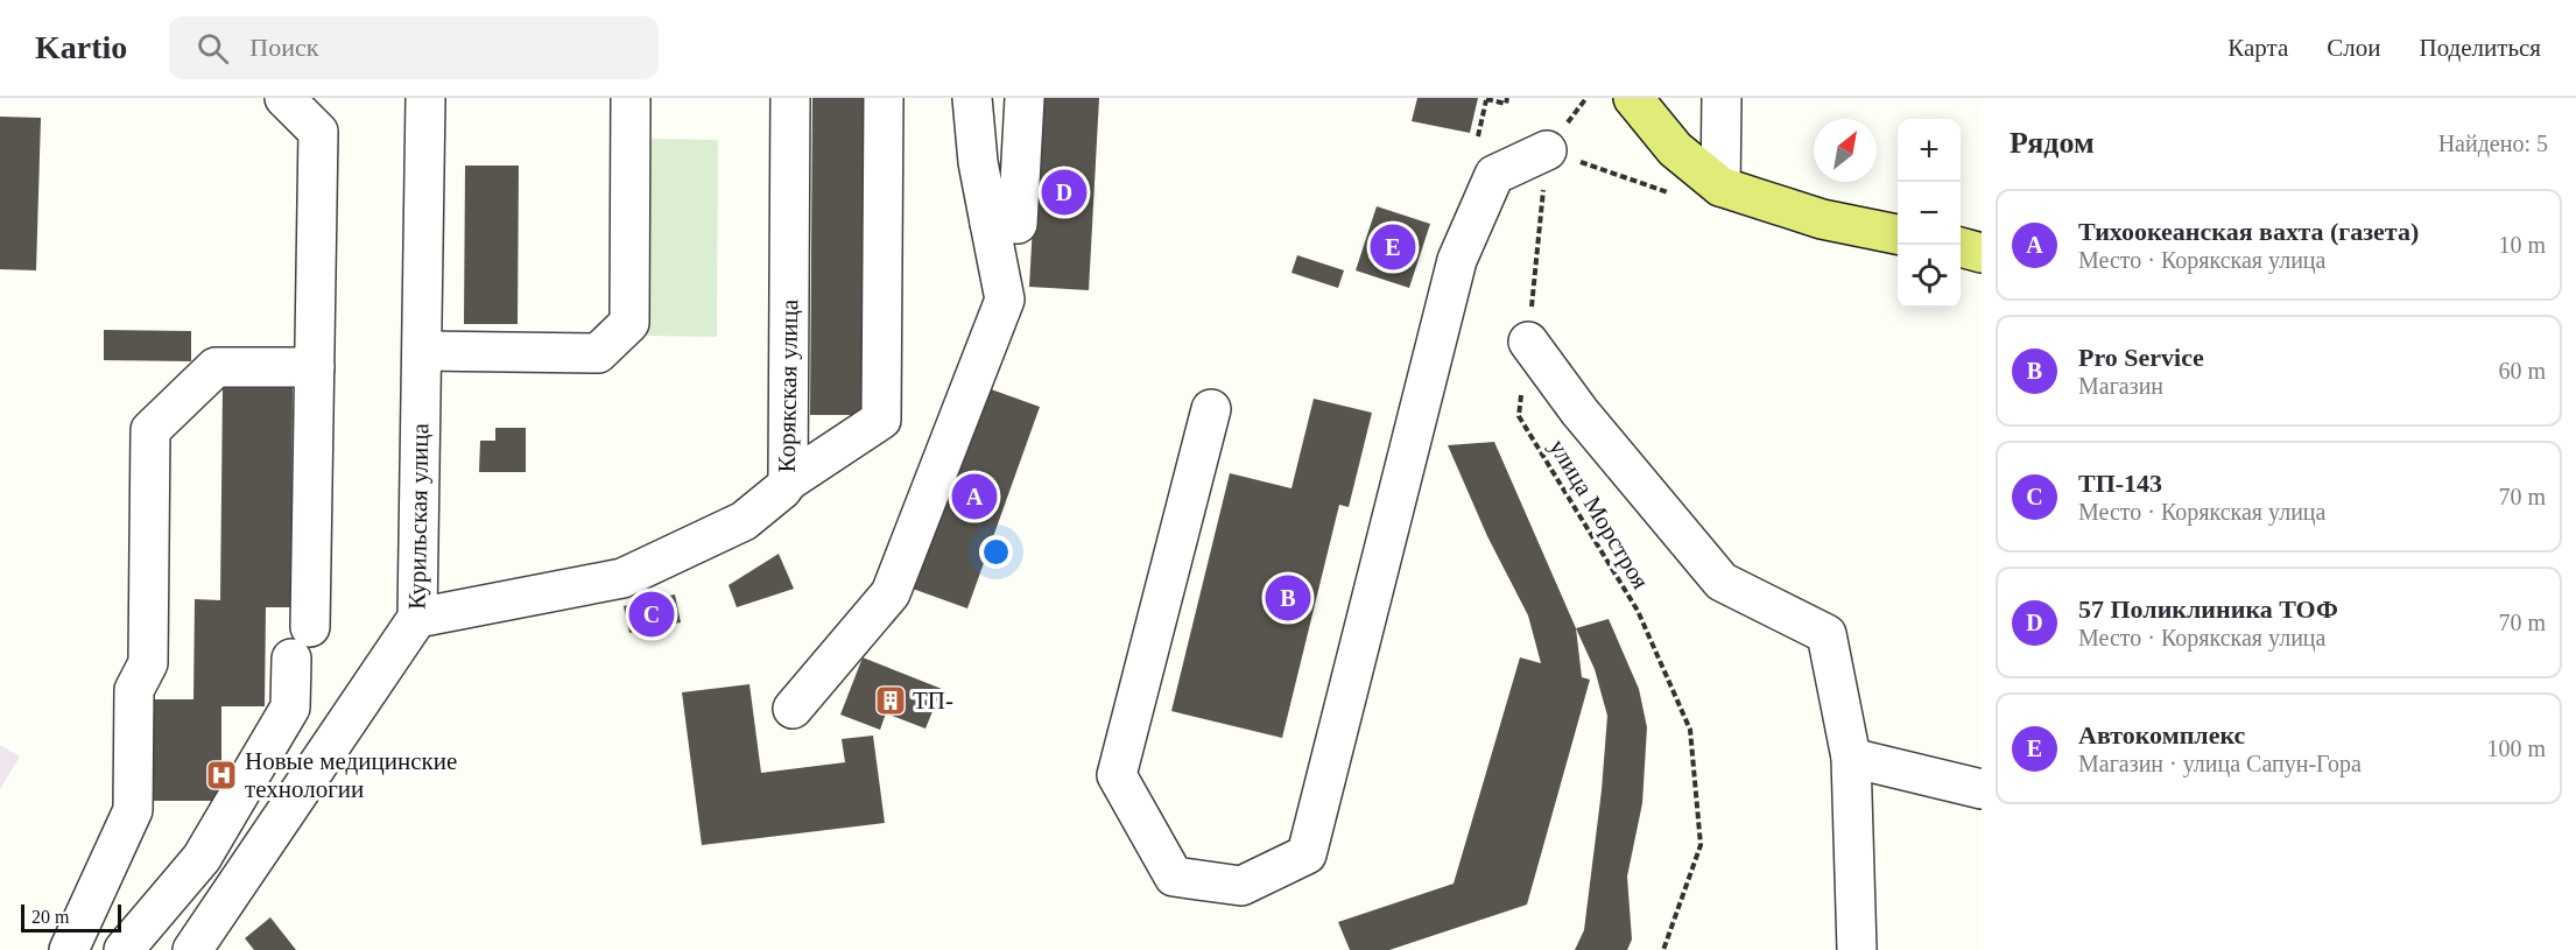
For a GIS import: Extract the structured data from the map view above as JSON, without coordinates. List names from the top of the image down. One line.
{"streets":{"street":["Корякская улица","Курильская улица"],"path":["улица Морстроя"]},"crossings":[["Корякская улица","Курильская улица"]],"places":{"building":["ТП-"],"hospital":["Новые медицинские технологии"]},"scale_bar":"20 m","north":"top right","page":{"header":"Kartio","search":"Поиск","nav":["Карта","Слои","Поделиться"],"heading":["Рядом","Найдено: 5"],"map_buttons":["+","−"],"pins":["D","E","A","B","C"],"list":[{"mark":"A","name":"Тихоокеанская вахта (газета)","note":"Место · Корякская улица","value":"10 m"},{"mark":"B","name":"Pro Service","note":"Магазин","value":"60 m"},{"mark":"C","name":"ТП-143","note":"Место · Корякская улица","value":"70 m"},{"mark":"D","name":"57 Поликлиника ТОФ","note":"Место · Корякская улица","value":"70 m"},{"mark":"E","name":"Автокомплекс","note":"Магазин · улица Сапун-Гора","value":"100 m"}],"scale":"20 m"}}
